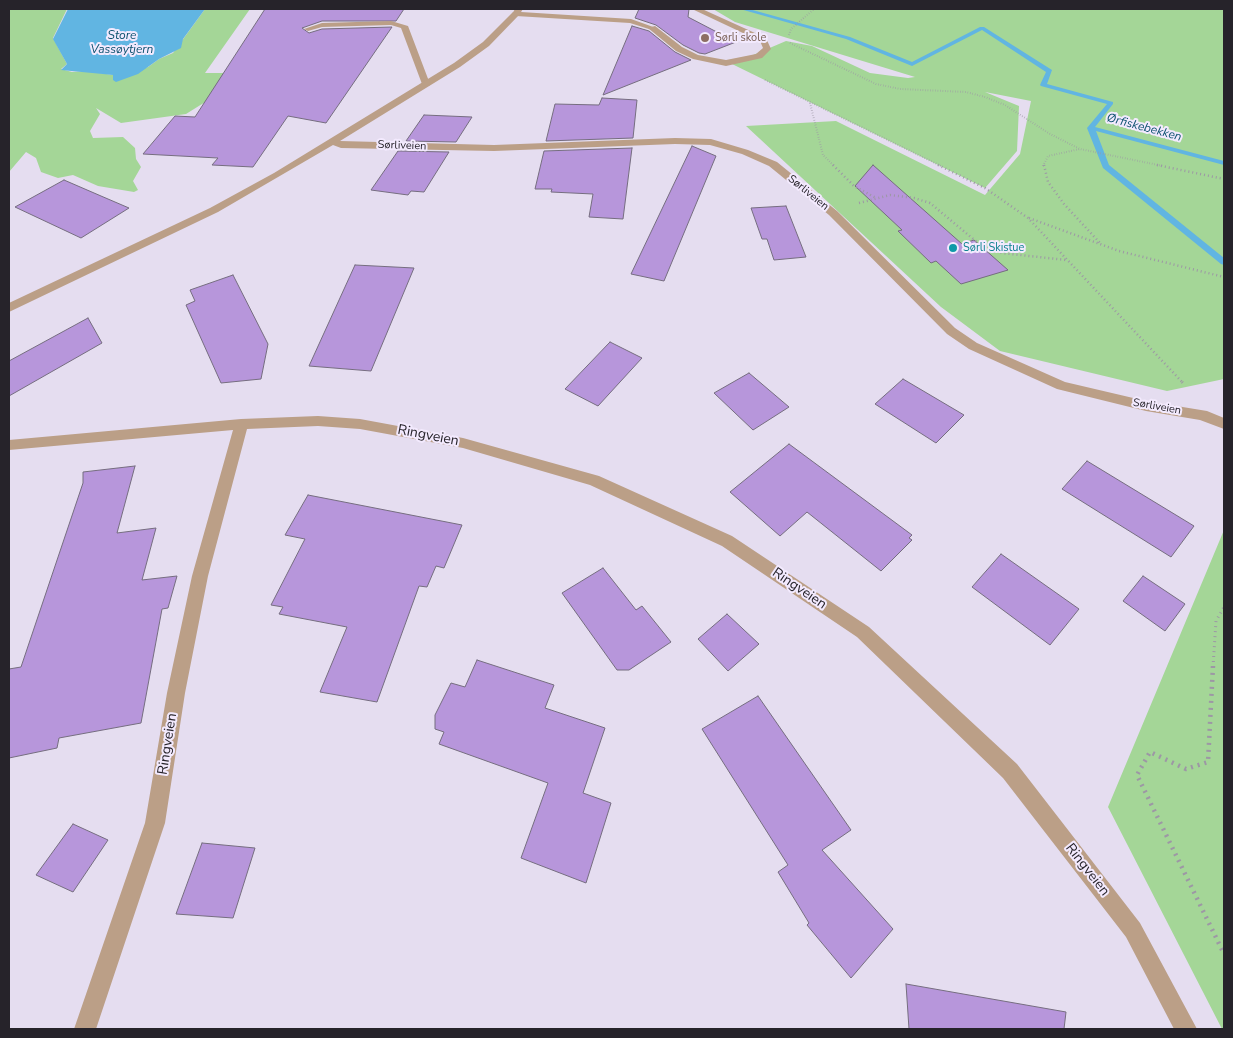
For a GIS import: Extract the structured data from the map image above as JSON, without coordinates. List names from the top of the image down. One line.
{"streets":{"street":["Sørliveien","Ringveien"]},"water":["Store Vassøytjern","Ørfiskebekken"],"places":["Sørli skole","Sørli Skistue"]}
